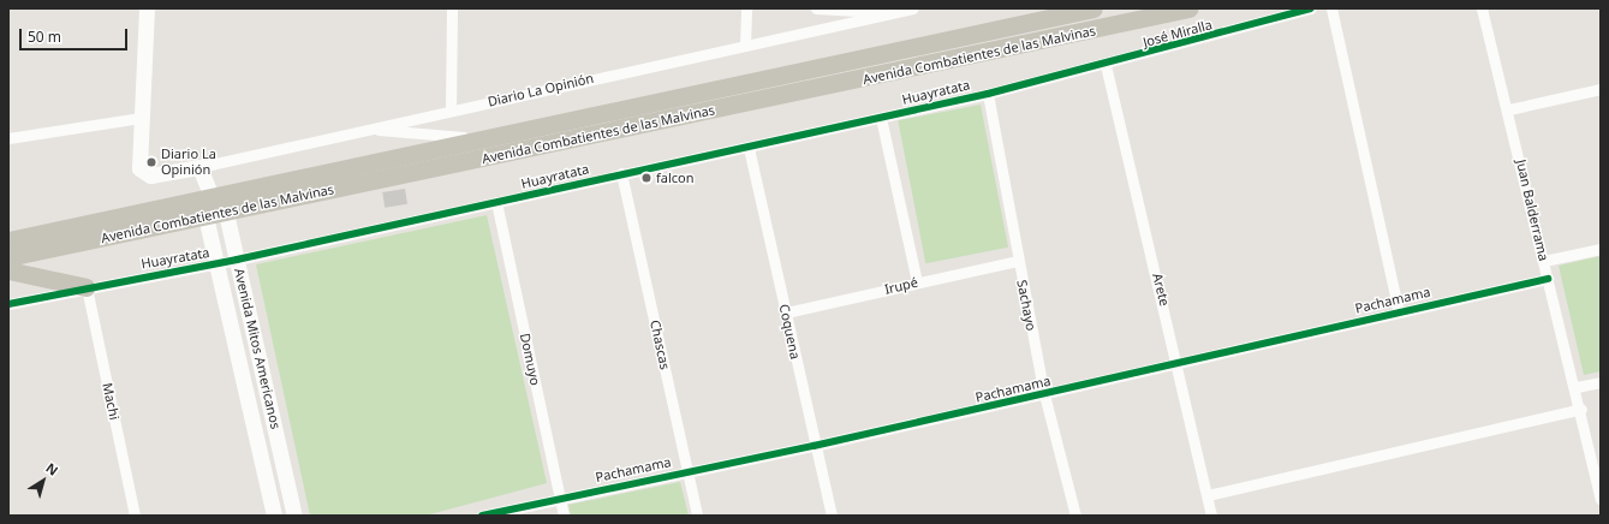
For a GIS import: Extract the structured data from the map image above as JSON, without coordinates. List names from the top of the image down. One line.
{"streets":{"main road":["Avenida Combatientes de las Malvinas"],"street":["José Miralla","Diario La Opinión","Huayratata","Juan Balderrama","Irupé","Arete","Pachamama","Sachayo","Coquena","Chascas","Avenida Mitos Americanos","Domuyo","Machi"]},"crossings":[["José Miralla","Huayratata"],["José Miralla","Arete"],["Avenida Combatientes de las Malvinas","Avenida Mitos Americanos"],["Huayratata","Arete"],["Huayratata","Sachayo"],["Huayratata","Coquena"],["Huayratata","Chascas"],["Huayratata","Avenida Mitos Americanos"],["Huayratata","Domuyo"],["Huayratata","Machi"],["Juan Balderrama","Pachamama"],["Irupé","Sachayo"],["Irupé","Coquena"],["Arete","Pachamama"],["Pachamama","Sachayo"],["Pachamama","Coquena"],["Pachamama","Chascas"],["Pachamama","Domuyo"]],"places":["Diario La Opinión","falcon"],"scale_bar":"50 m","north":"top right"}
